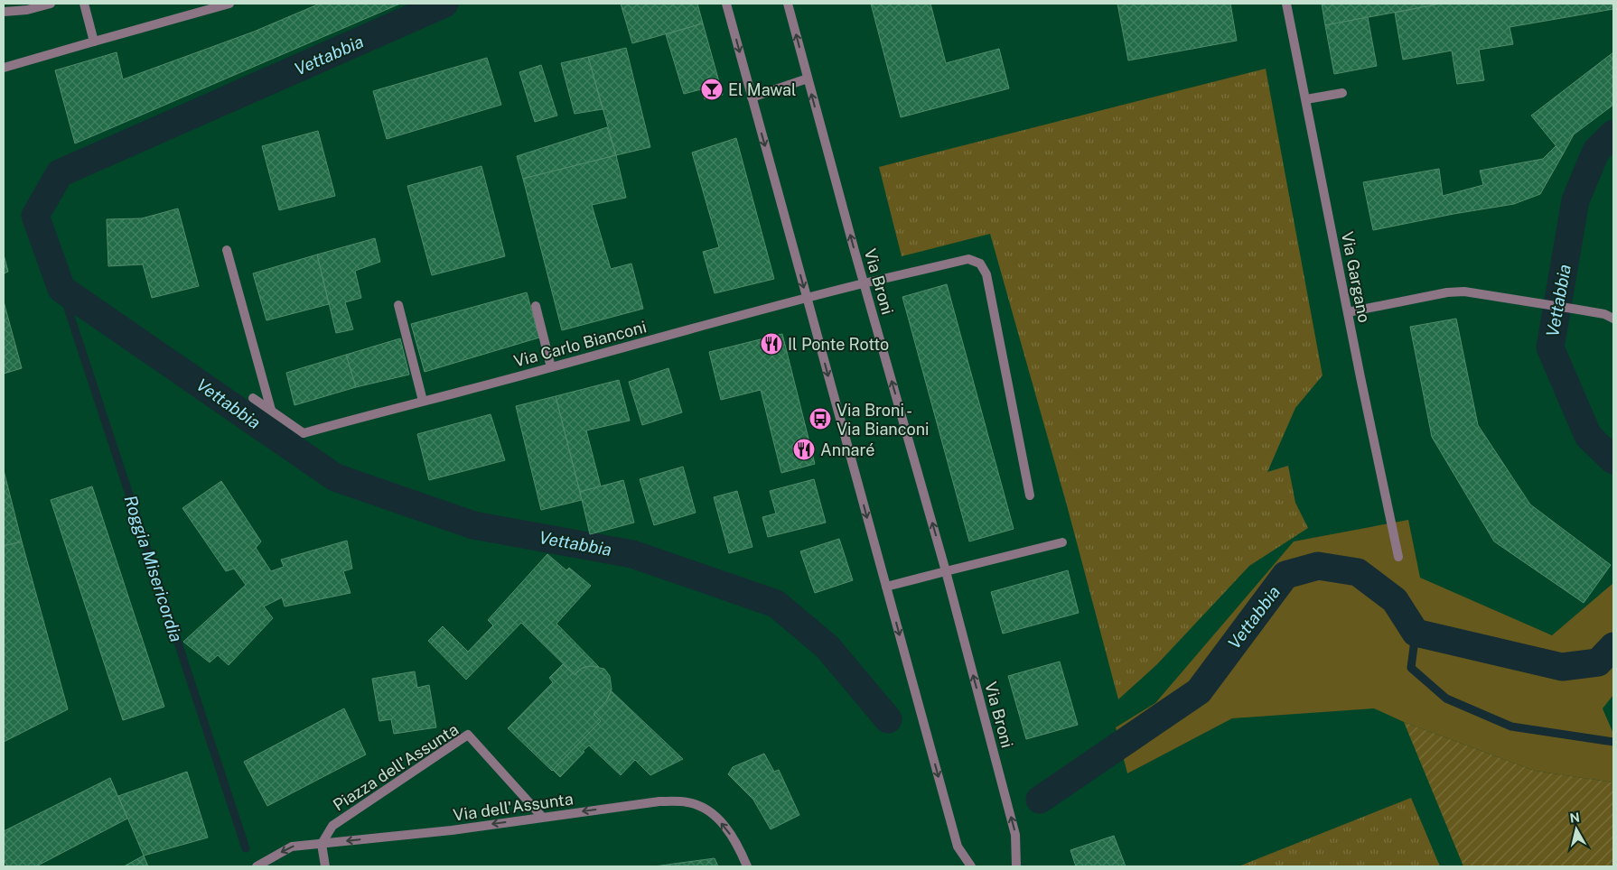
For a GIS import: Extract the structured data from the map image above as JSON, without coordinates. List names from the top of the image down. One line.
{"streets":{"street":["Via Gargano","Via Broni","Via Carlo Bianconi","Piazza dell'Assunta","Via dell'Assunta"]},"crossings":[["Via Broni","Via Carlo Bianconi"],["Piazza dell'Assunta","Via dell'Assunta"]],"one_way":["Via dell'Assunta"],"water":["Vettabbia","Roggia Misericordia"],"places":{"bar":["El Mawal"],"restaurant":["Il Ponte Rotto","Annaré"],"bus stop":["Via Broni - Via Bianconi"]},"north":"top"}
